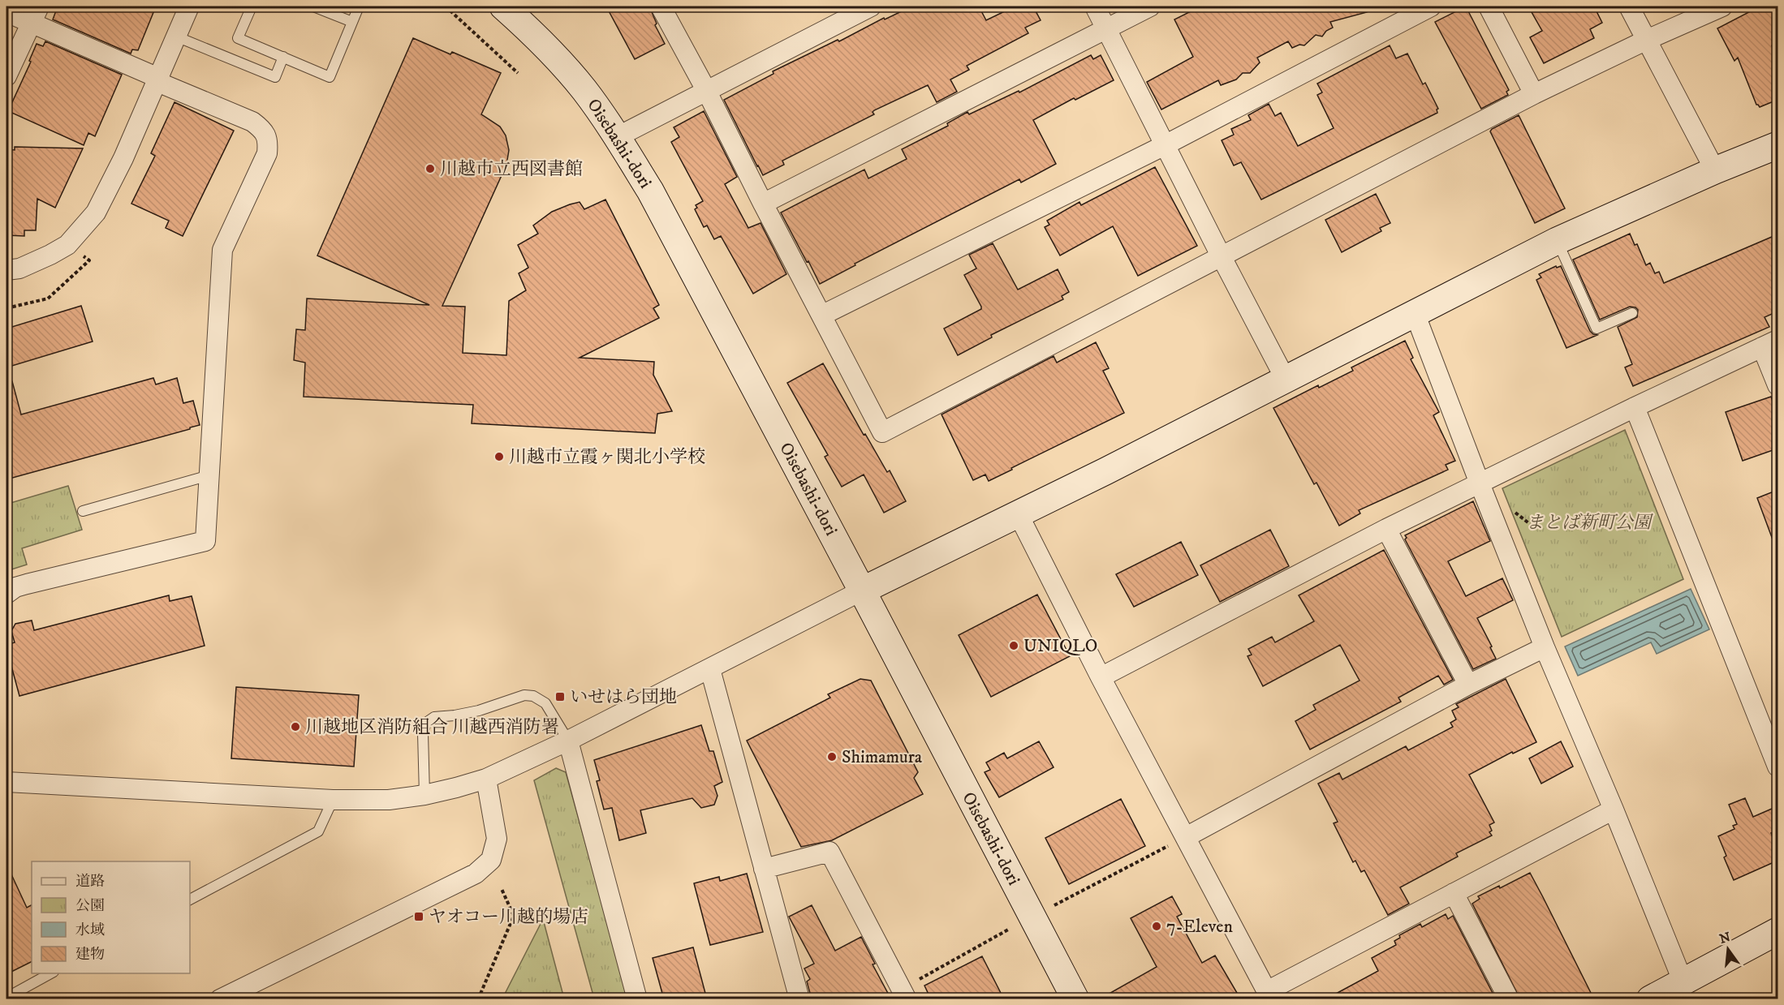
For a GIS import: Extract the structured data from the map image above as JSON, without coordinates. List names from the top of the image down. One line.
{"streets":{"street":["Oisebashi-dori"]},"parks":["まとば新町公園"],"places":{"other":["川越市立西図書館","川越市立霞ヶ関北小学校","UNIQLO","川越地区消防組合 川越西消防署","Shimamura","7-Eleven"],"transit":["いせはら団地","ヤオコー川越的場店"]},"legend":["道路","公園","水域","建物"],"north":"top"}
